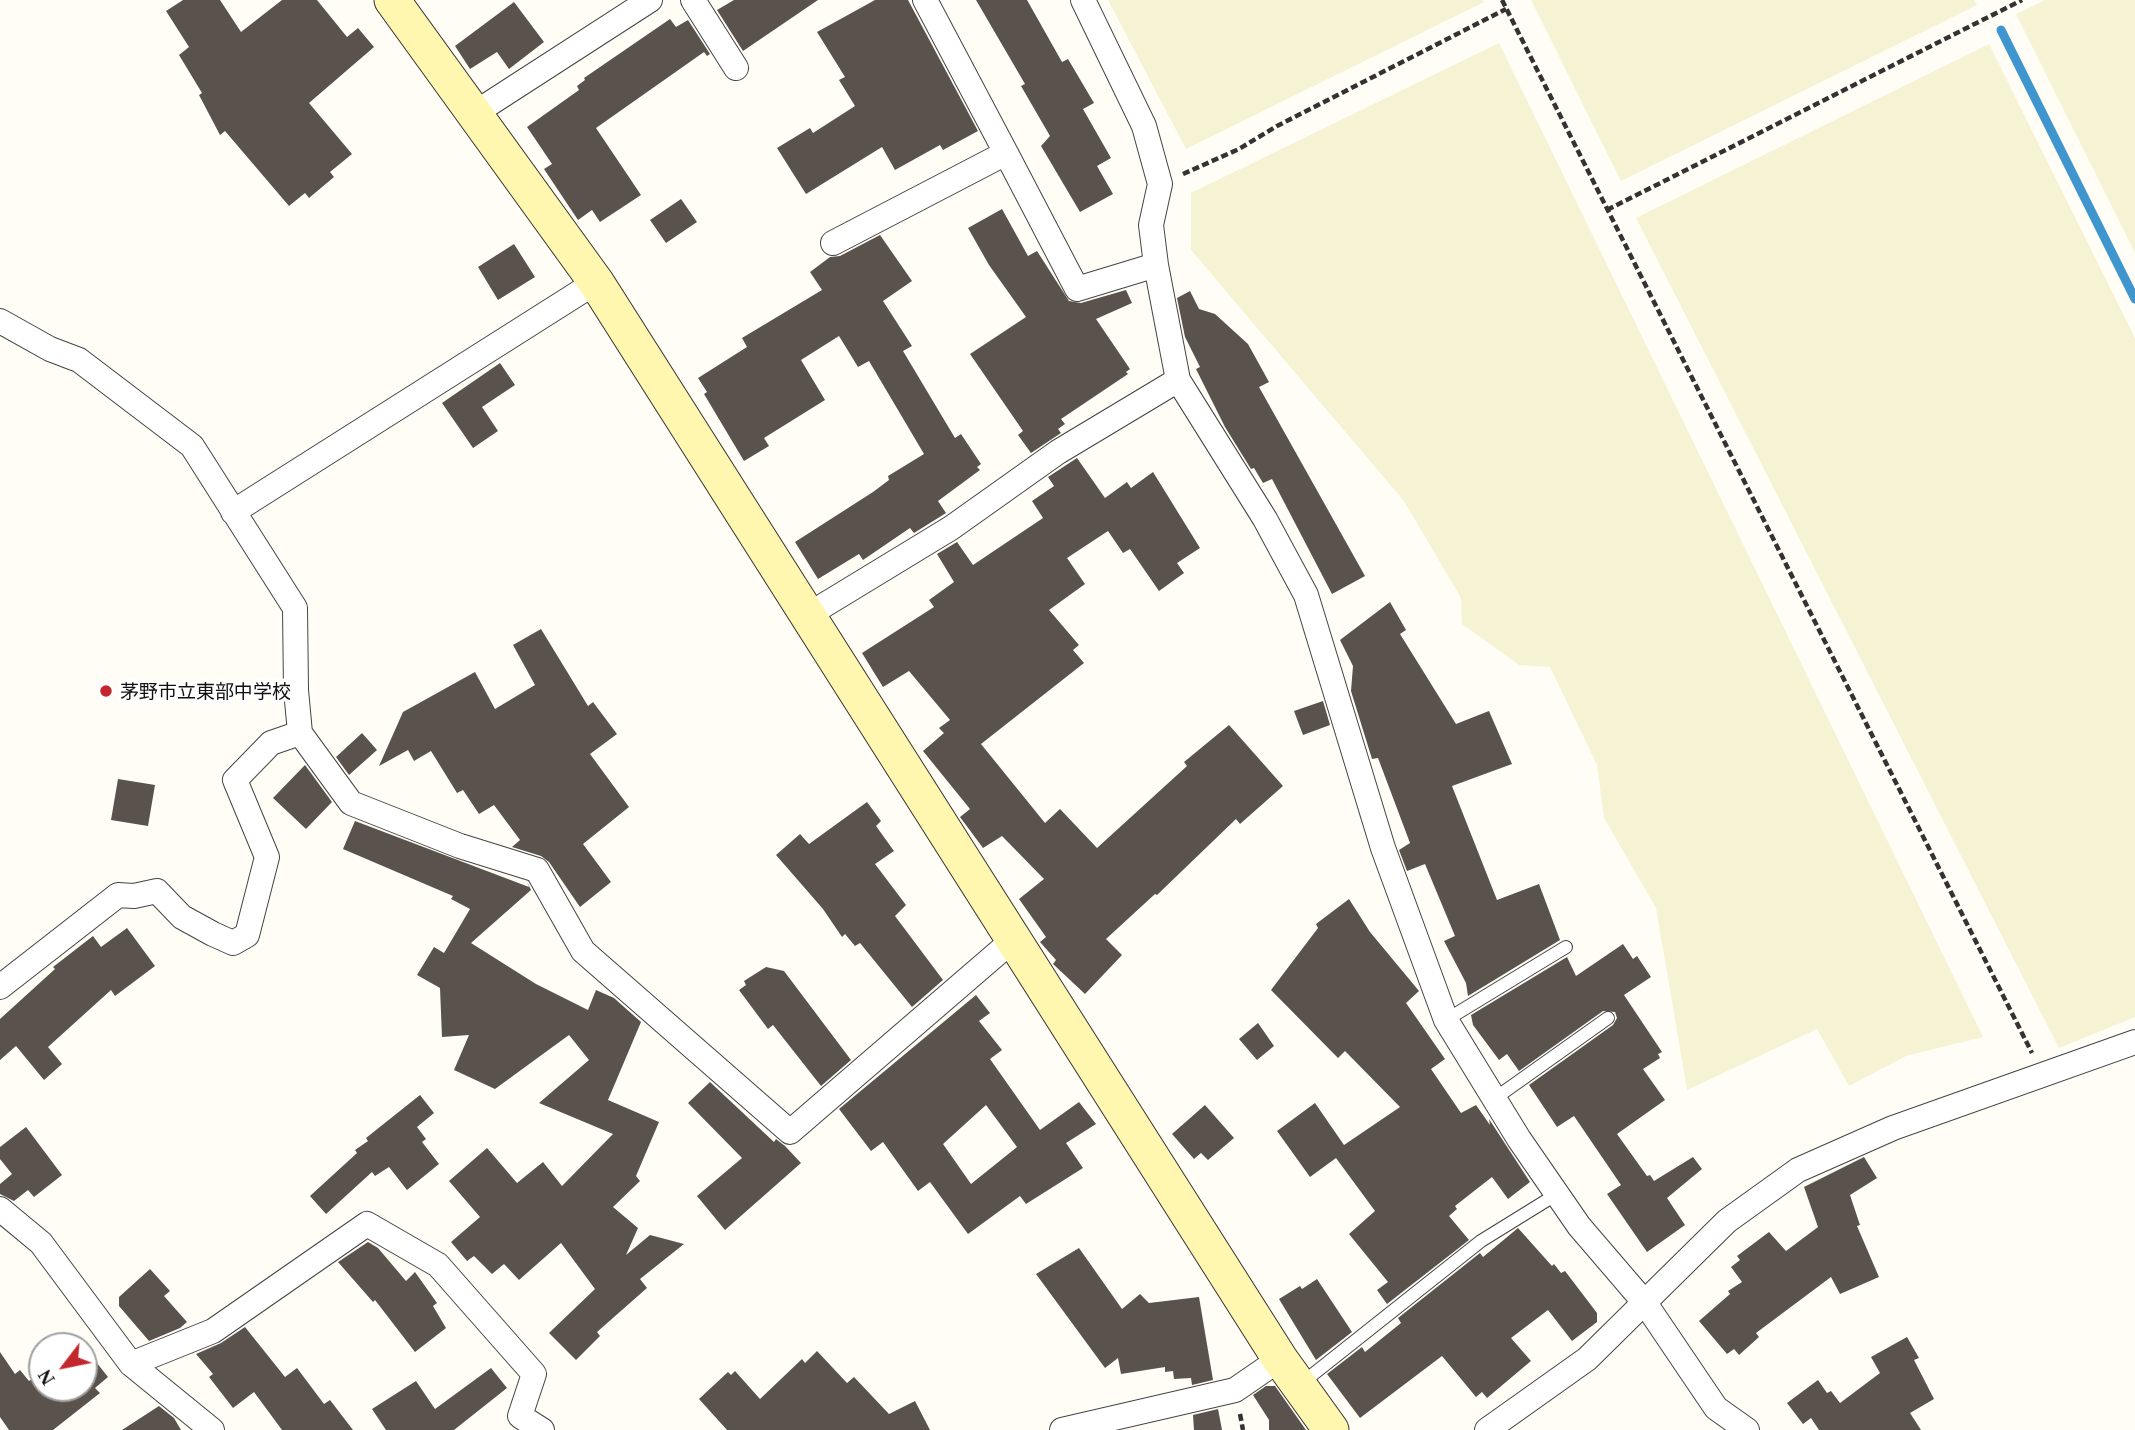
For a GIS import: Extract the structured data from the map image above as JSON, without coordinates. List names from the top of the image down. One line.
{"places":["茅野市立東部中学校"],"north":"bottom left"}
